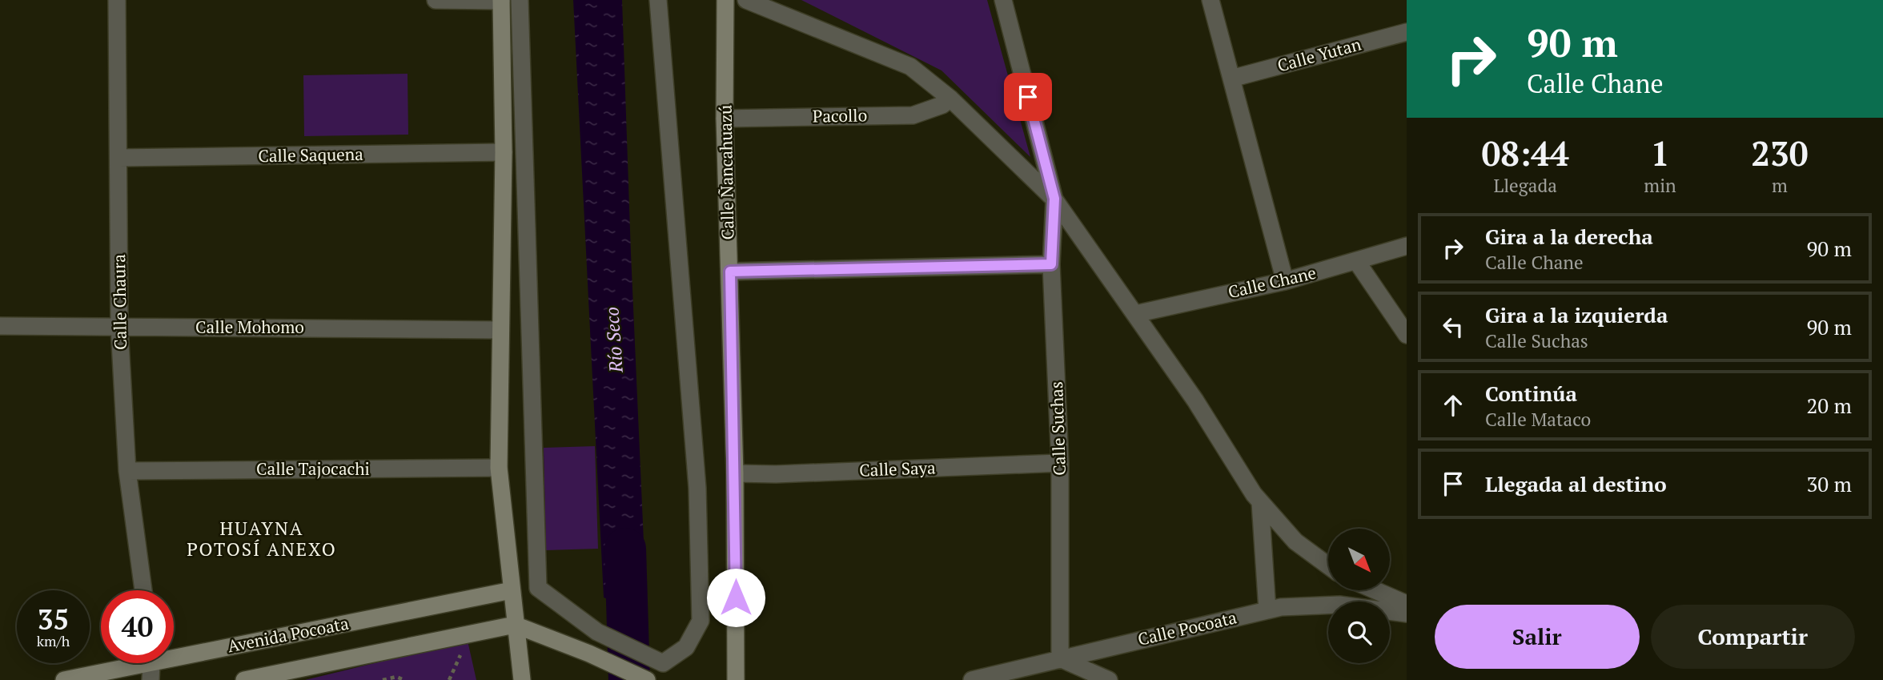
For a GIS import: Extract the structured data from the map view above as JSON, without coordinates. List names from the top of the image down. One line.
{"streets":{"street":["Calle Yutan","Pacollo","Calle Saquena","Calle Ñancahuazú","Calle Chane","Calle Chaura","Calle Mohomo","Calle Suchas","Calle Tajocachi","Calle Saya","Calle Pocoata","Avenida Pocoata"]},"crossings":[["Pacollo","Calle Ñancahuazú"],["Calle Saquena","Calle Chaura"],["Calle Ñancahuazú","Calle Saya"],["Calle Chaura","Calle Mohomo"],["Calle Chaura","Calle Tajocachi"],["Calle Suchas","Calle Saya"],["Calle Suchas","Calle Pocoata"]],"districts":["HUAYNA POTOSÍ ANEXO"],"water":["Río Seco"],"north":"bottom right","page":{"turn":["90 m","Calle Chane"],"eta":["08:44","Llegada","1","min","230","m"],"list":[{"name":"Gira a la derecha","note":"Calle Chane","value":"90 m"},{"name":"Gira a la izquierda","note":"Calle Suchas","value":"90 m"},{"name":"Continúa","note":"Calle Mataco","value":"20 m"},{"name":"Llegada al destino","value":"30 m"}],"speed":"35 km/h","limit":"40","buttons":["Salir","Compartir"]}}
